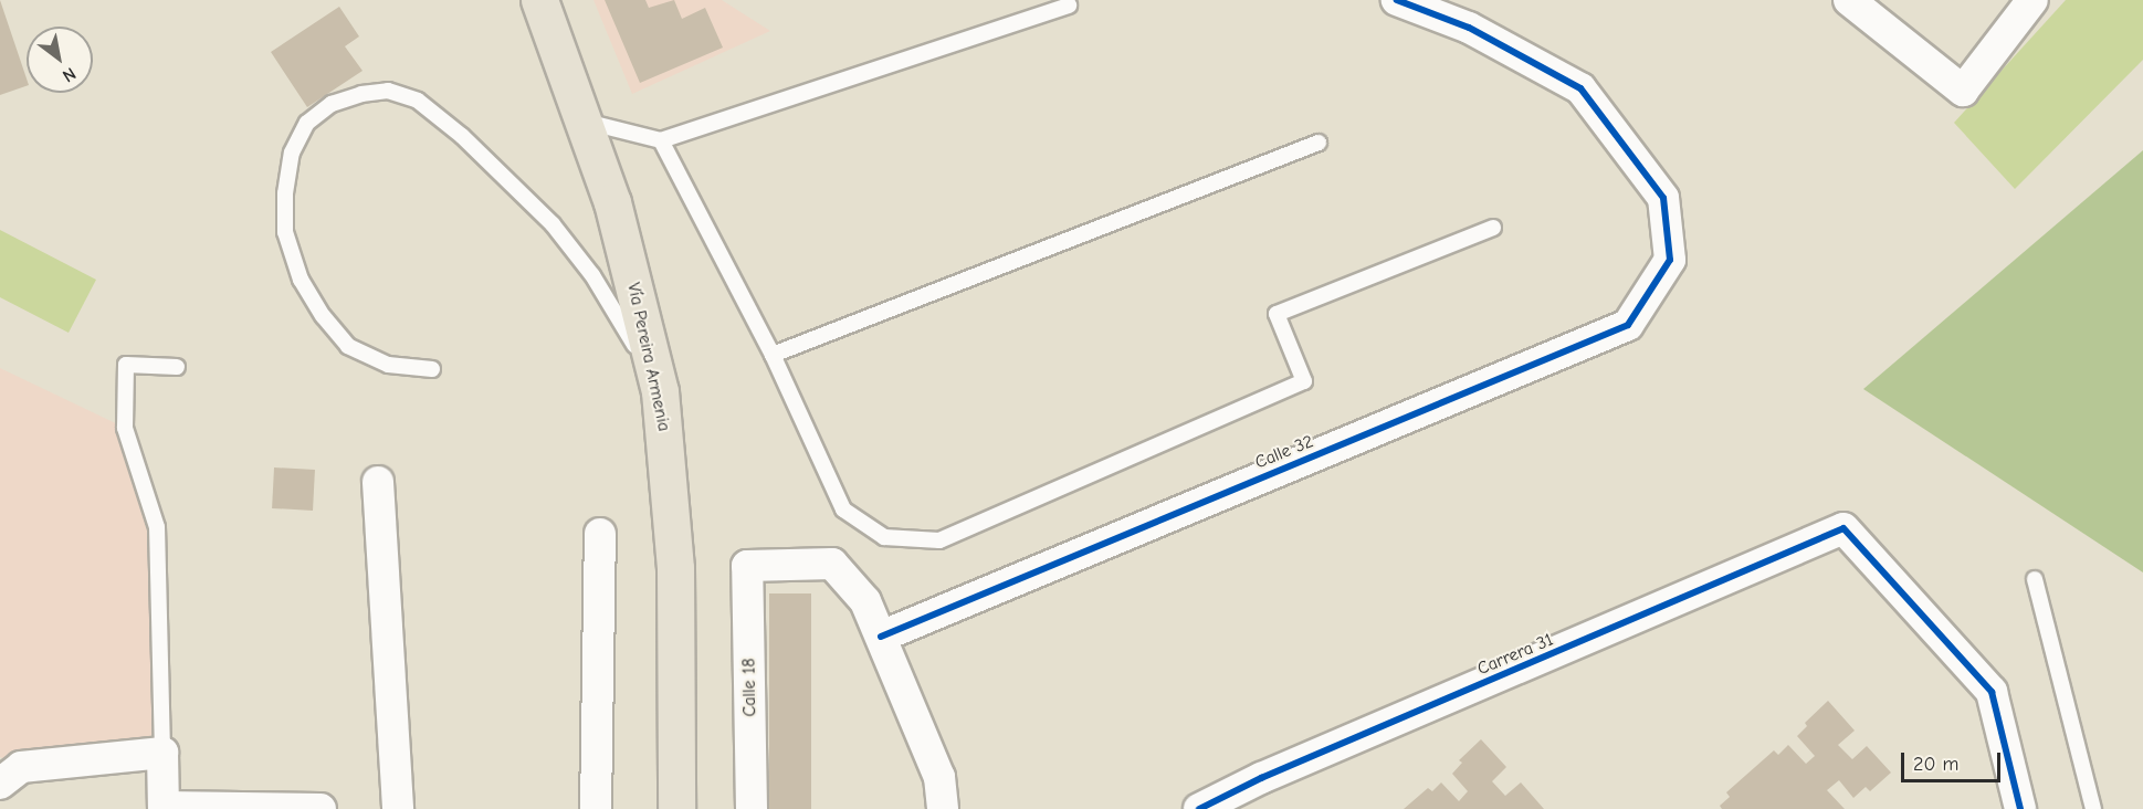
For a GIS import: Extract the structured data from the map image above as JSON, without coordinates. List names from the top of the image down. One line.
{"streets":{"main road":["Vía Pereira Armenia"],"street":["Calle 32","Carrera 31","Calle 18"]},"crossings":[["Calle 32","Calle 18"]],"scale_bar":"20 m","north":"bottom right"}
